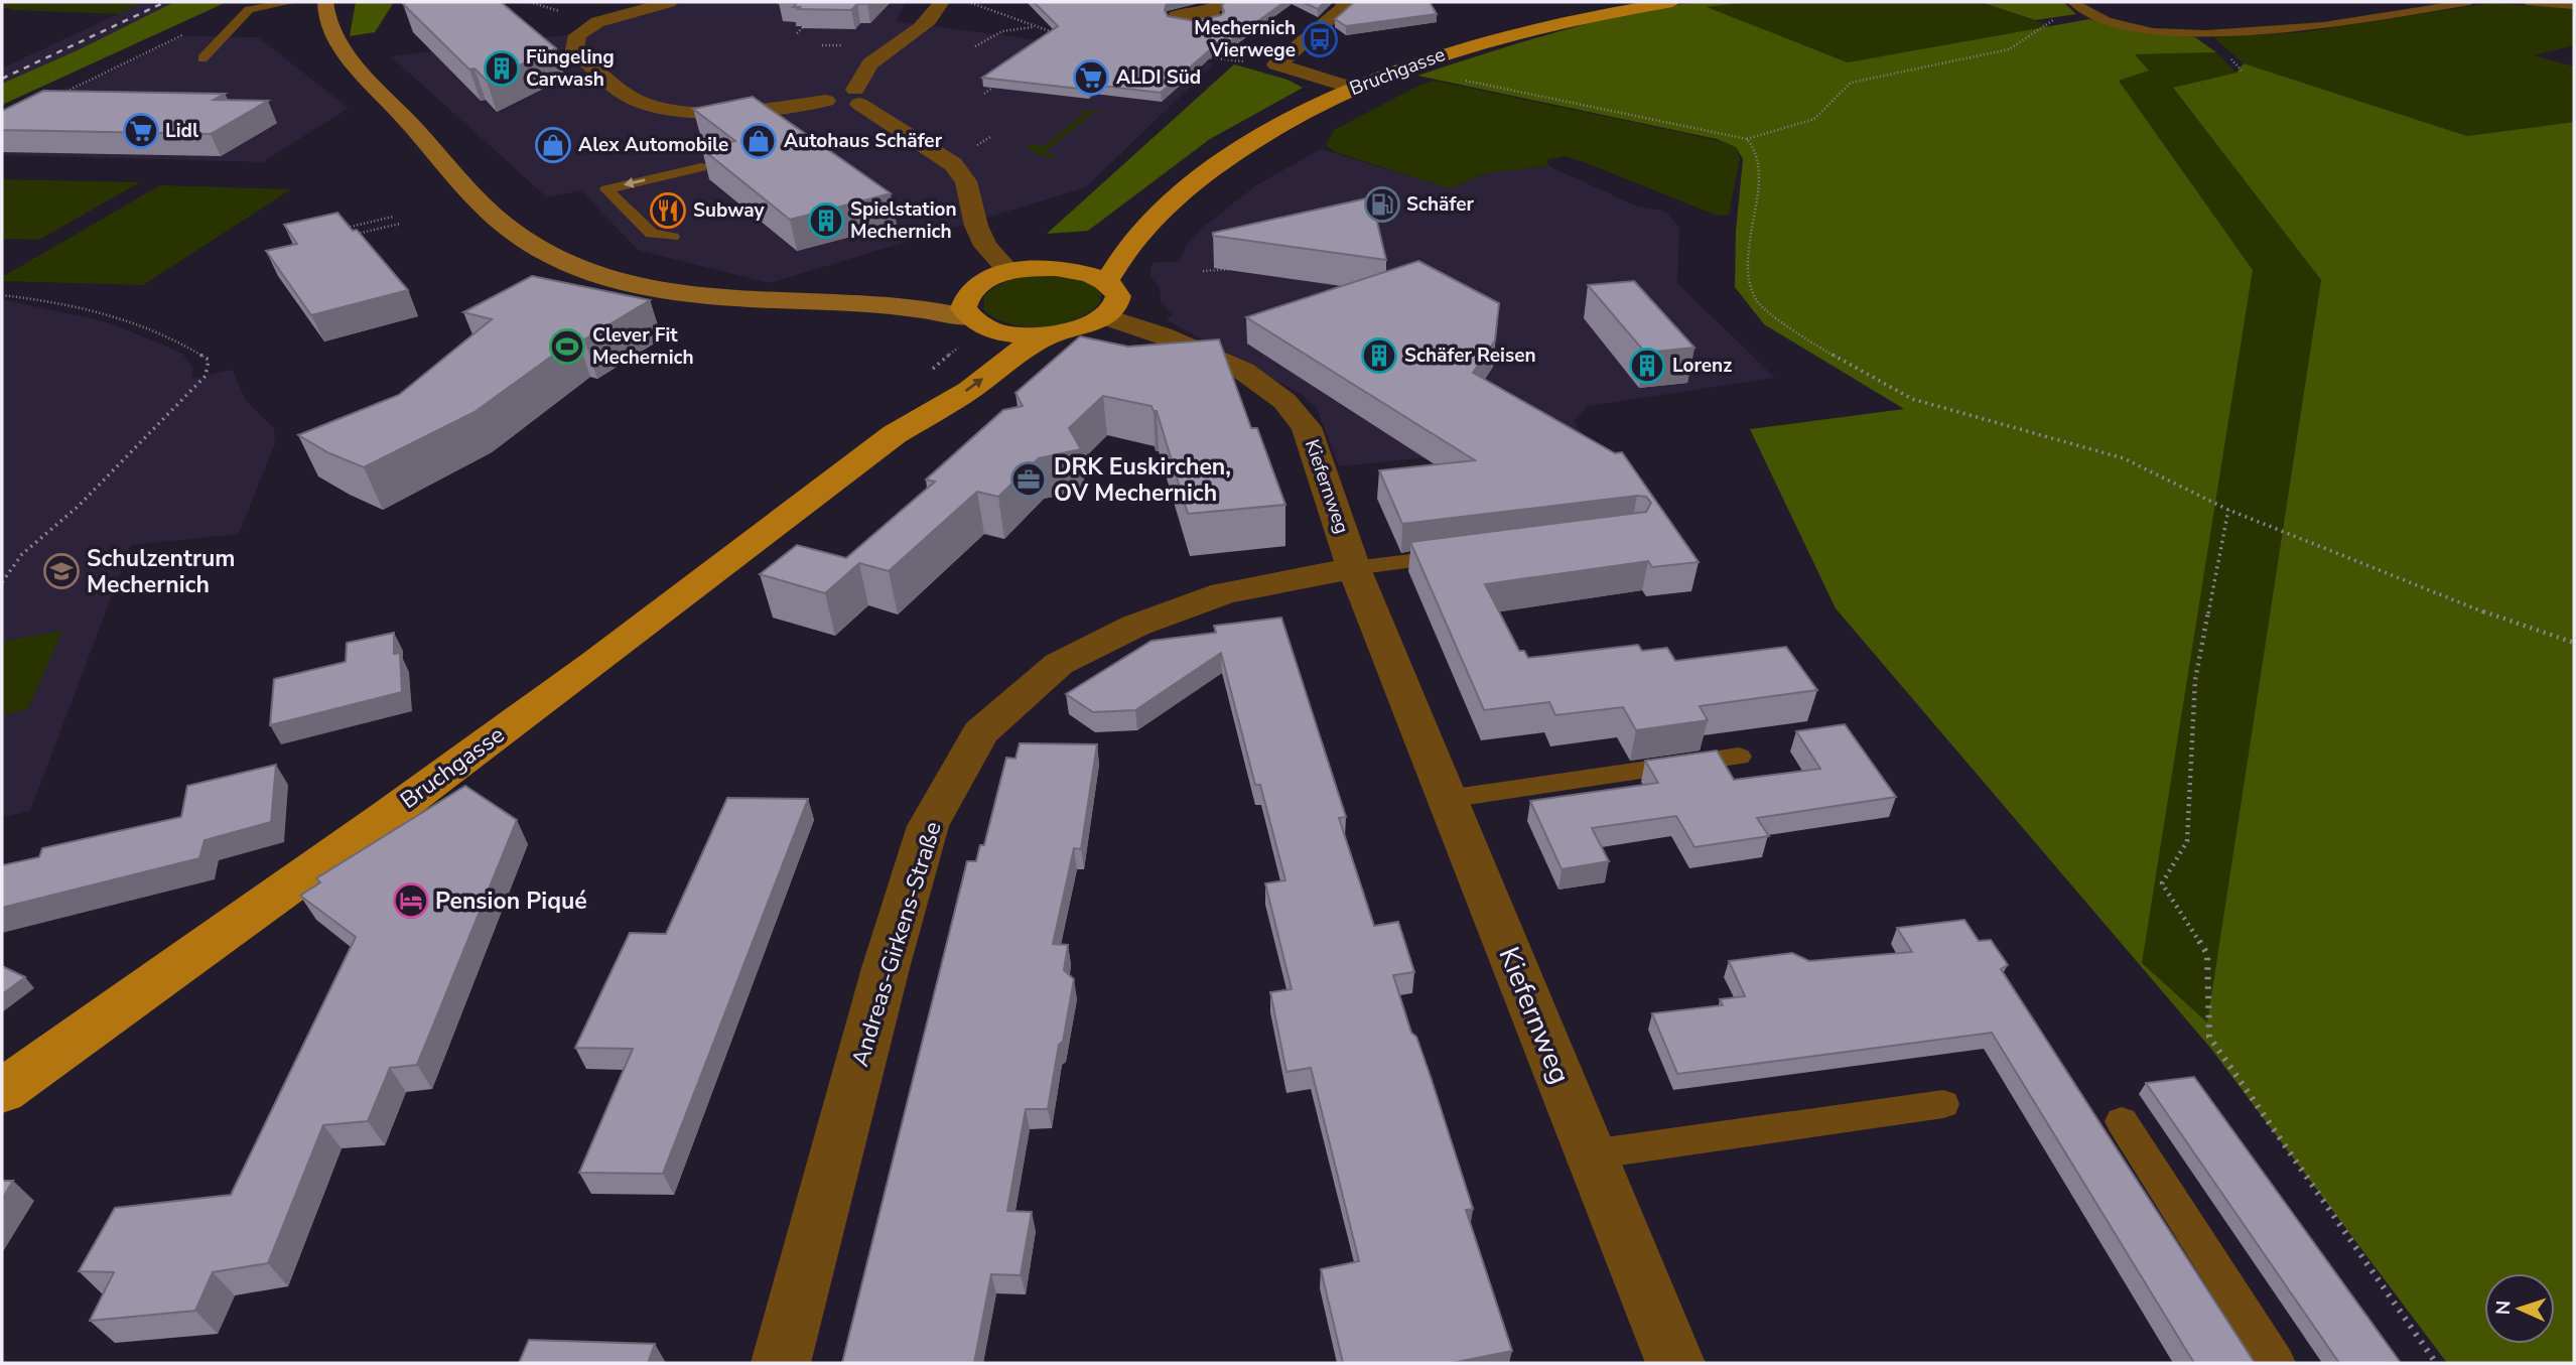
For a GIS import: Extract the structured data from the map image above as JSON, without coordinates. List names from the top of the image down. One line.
{"streets":{"main road":["Bruchgasse"],"street":["Kiefernweg","Andreas-Girkens-Straße"]},"crossings":[["Kiefernweg","Andreas-Girkens-Straße"]],"places":{"bus stop":["Mechernich Vierwege"],"building":["Füngeling Carwash","Spielstation Mechernich","Schäfer Reisen","Lorenz"],"supermarket":["ALDI Süd","Lidl"],"shop":["Autohaus Schäfer","Alex Automobile"],"fuel station":["Schäfer"],"restaurant":["Subway"],"sports":["Clever Fit Mechernich"],"office":["DRK Euskirchen, OV Mechernich"],"school or university":["Schulzentrum Mechernich"],"hotel":["Pension Piqué"]},"north":"left"}
